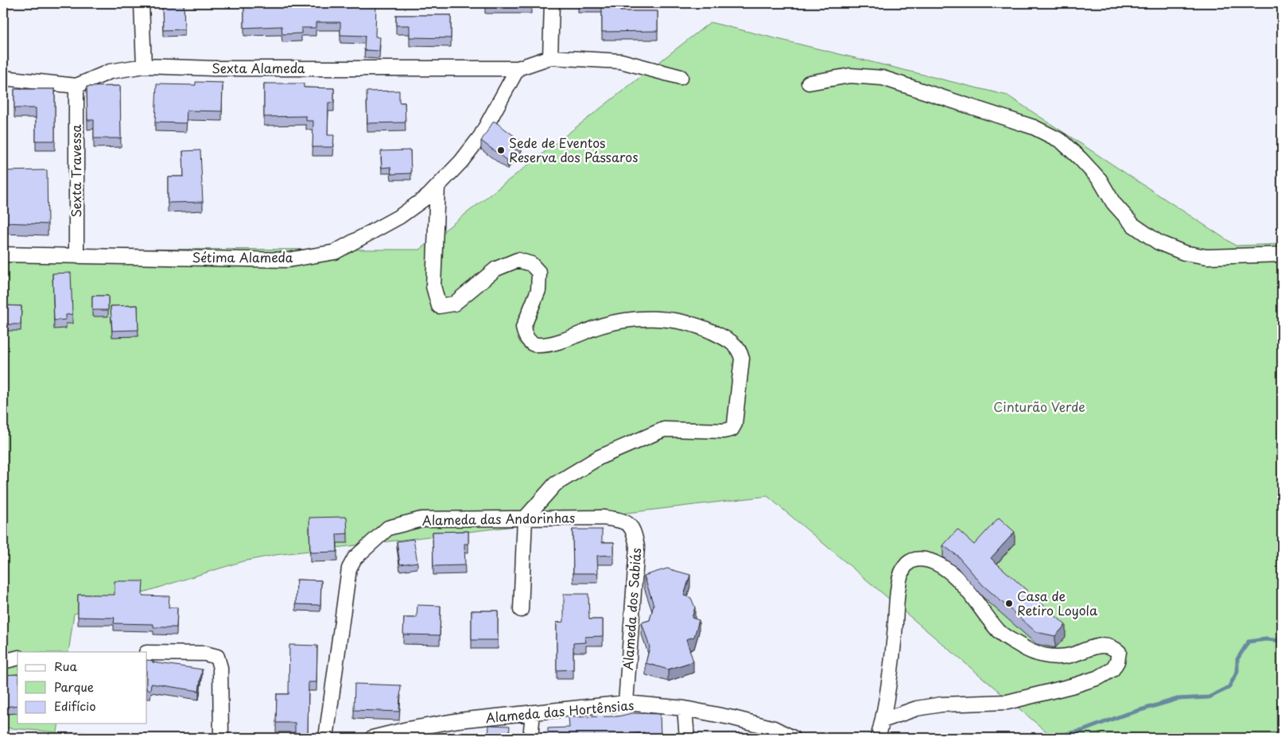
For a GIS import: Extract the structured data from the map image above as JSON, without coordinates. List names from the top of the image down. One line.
{"streets":{"street":["Sexta Alameda","Sexta Travessa","Sétima Alameda","Alameda das Andorinhas","Alameda dos Sabiás","Alameda das Hortênsias"]},"crossings":[["Sexta Alameda","Sexta Travessa"],["Sexta Alameda","Sétima Alameda"],["Sexta Travessa","Sétima Alameda"],["Alameda das Andorinhas","Alameda dos Sabiás"],["Alameda dos Sabiás","Alameda das Hortênsias"]],"parks":["Cinturão Verde"],"places":["Sede de Eventos Reserva dos Pássaros","Casa de Retiro Loyola"],"legend":["Rua","Parque","Edifício"]}
